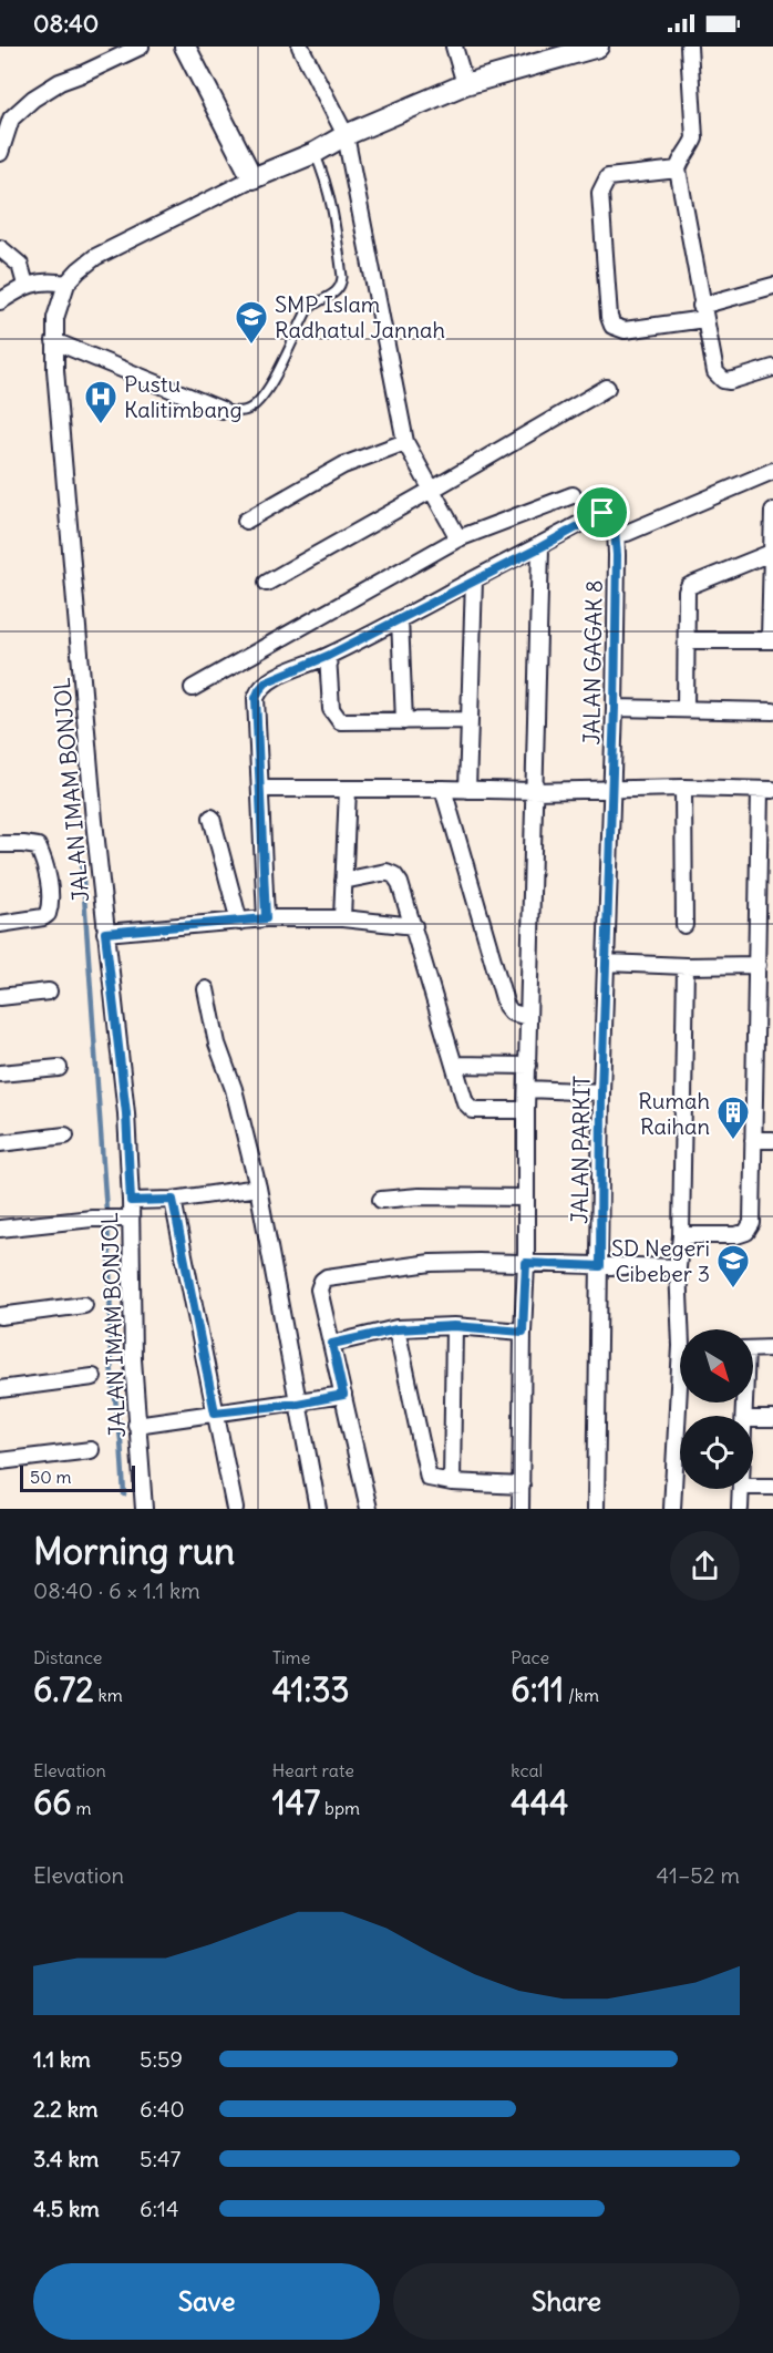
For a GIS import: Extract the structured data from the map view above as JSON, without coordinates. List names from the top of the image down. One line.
{"streets":{"street":["JALAN GAGAK 8","JALAN IMAM BONJOL","JALAN PARKIT"]},"crossings":[["JALAN GAGAK 8","JALAN PARKIT"]],"places":{"school or university":["SMP Islam Radhatul Jannah","SD Negeri Cibeber 3"],"hospital":["Pustu Kalitimbang"],"building":["Rumah Raihan"]},"scale_bar":"50 m","north":"bottom right","page":{"status":"08:40","scale":"50 m","heading":["Morning run","08:40 · 6 × 1.1 km"],"stats":[["Distance","6.72 km"],["Time","41:33"],["Pace","6:11 /km"],["Elevation","66 m"],["Heart rate","147 bpm"],["kcal","444"]],"chart":["Elevation","41–52 m"],"list":[{"name":"1.1 km","note":"5:59"},{"name":"2.2 km","note":"6:40"},{"name":"3.4 km","note":"5:47"},{"name":"4.5 km","note":"6:14"}],"buttons":["Save","Share"]}}
